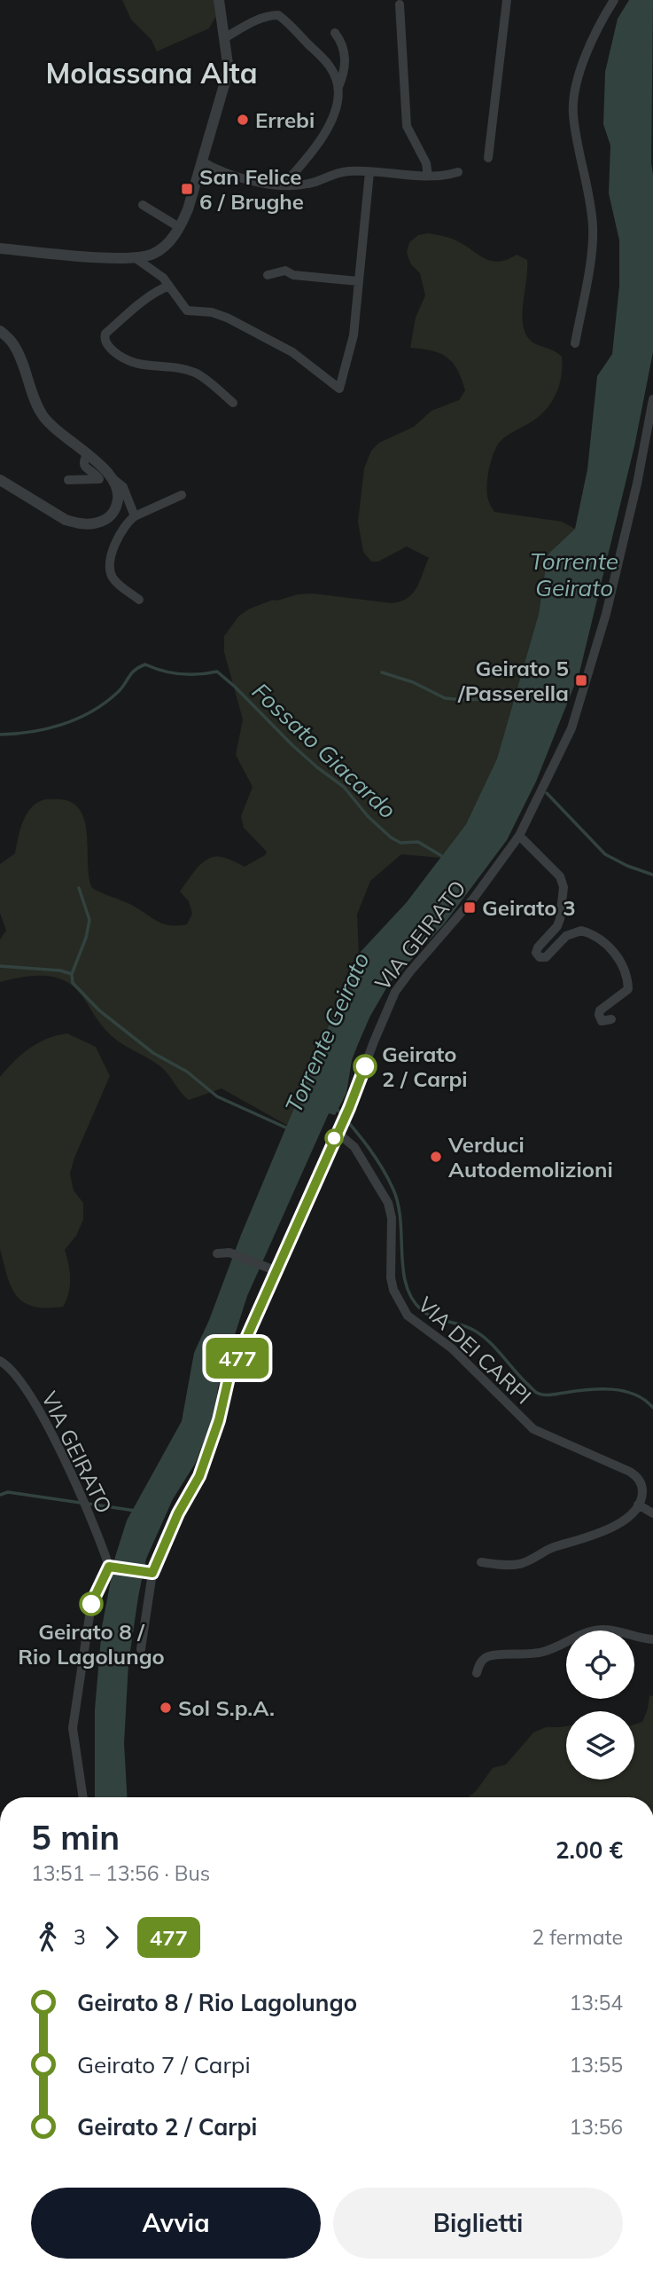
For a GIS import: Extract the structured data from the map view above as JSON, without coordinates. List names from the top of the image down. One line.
{"streets":{"street":["VIA GEIRATO","VIA DEI CARPI"]},"crossings":[["VIA GEIRATO","VIA DEI CARPI"]],"districts":["Molassana Alta"],"water":["Torrente Geirato","Fossato Giacardo"],"places":{"other":["Errebi","Geirato 2 / Carpi","Verduci Autodemolizioni","Geirato 8 / Rio Lagolungo","Sol S.p.A."],"transit":["San Felice 6 / Brughe","Geirato 5 /Passerella","Geirato 3"]},"lines":["bus line 477"],"page":{"on_map":"477","heading":["5 min","13:51 – 13:56 · Bus","2.00 €"],"legs":["3","477","2 fermate"],"list":[{"name":"Geirato 8 / Rio Lagolungo","value":"13:54"},{"name":"Geirato 7 / Carpi","value":"13:55"},{"name":"Geirato 2 / Carpi","value":"13:56"}],"buttons":["Avvia","Biglietti"]}}
